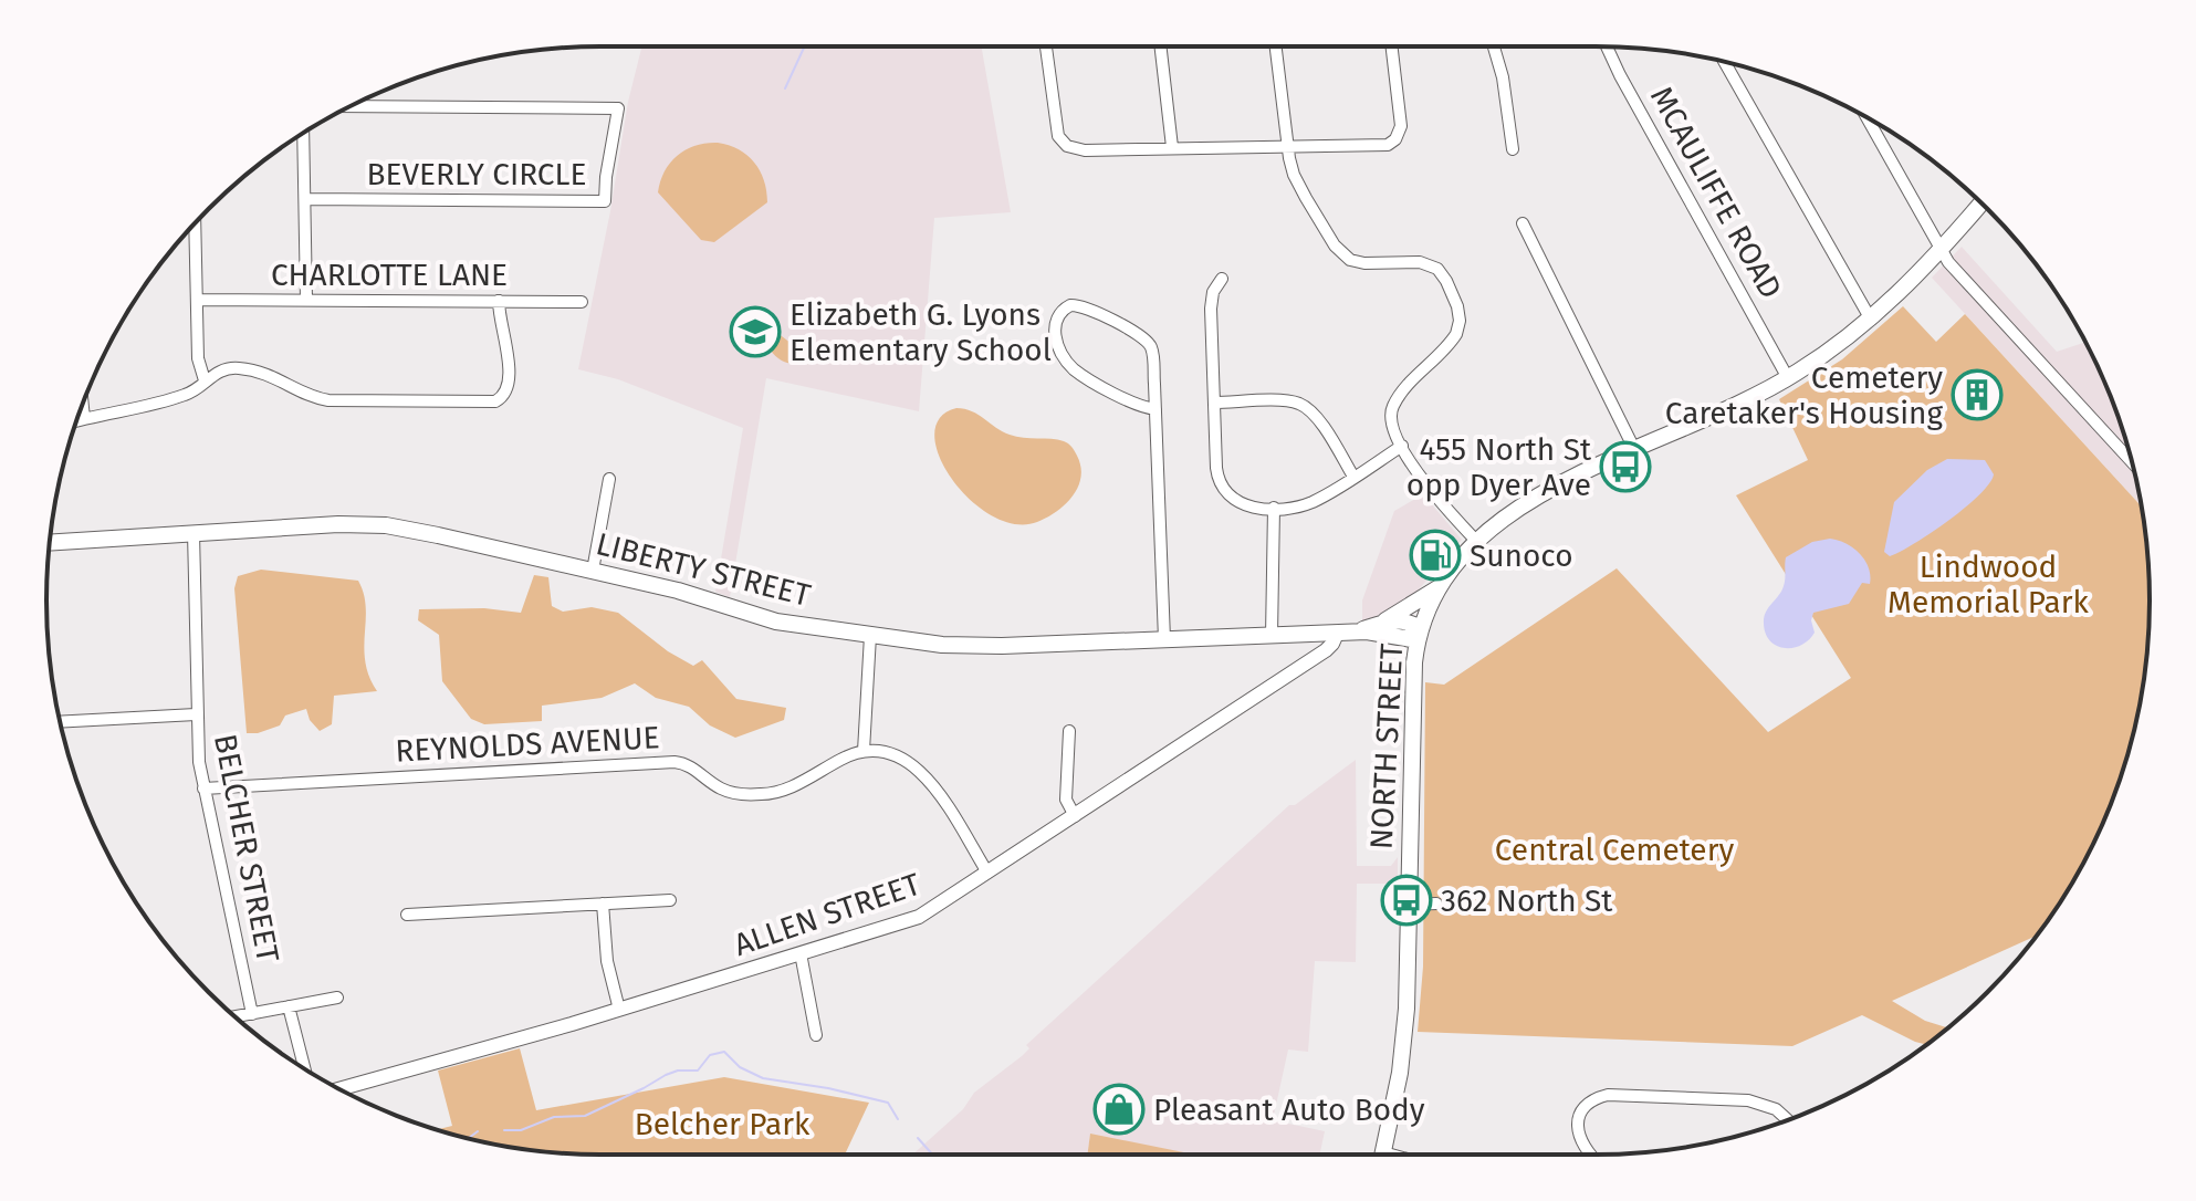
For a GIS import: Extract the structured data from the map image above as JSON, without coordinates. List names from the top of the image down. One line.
{"streets":{"main road":["LIBERTY STREET","NORTH STREET"],"street":["BEVERLY CIRCLE","MCAULIFFE ROAD","CHARLOTTE LANE","REYNOLDS AVENUE","BELCHER STREET","ALLEN STREET"]},"crossings":[["MCAULIFFE ROAD","NORTH STREET"],["LIBERTY STREET","NORTH STREET"],["LIBERTY STREET","BELCHER STREET"],["LIBERTY STREET","ALLEN STREET"],["REYNOLDS AVENUE","BELCHER STREET"]],"parks":["Lindwood Memorial Park","Central Cemetery","Belcher Park"],"places":{"school or university":["Elizabeth G. Lyons Elementary School"],"building":["Cemetery Caretaker's Housing"],"bus stop":["455 North St opp Dyer Ave","362 North St"],"fuel station":["Sunoco"],"shop":["Pleasant Auto Body"]}}
